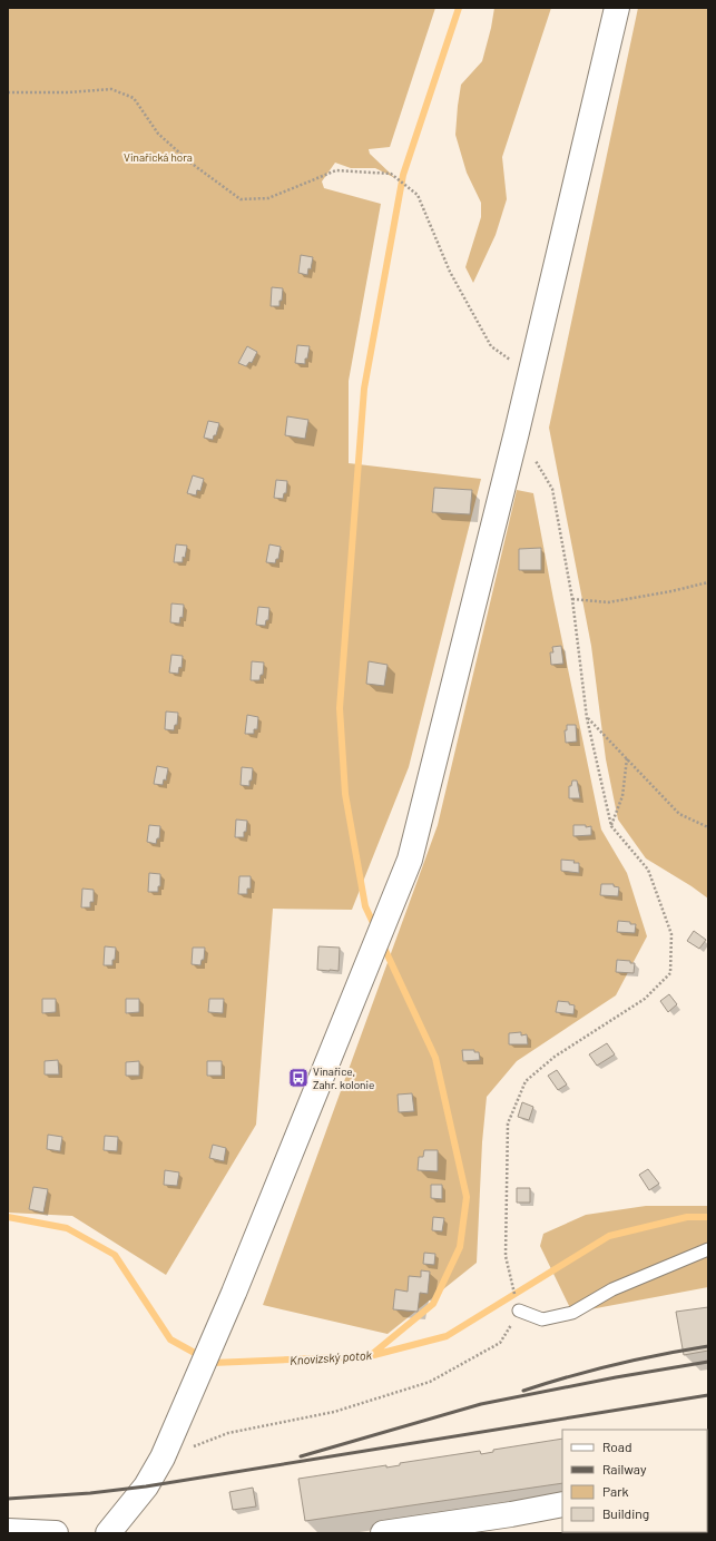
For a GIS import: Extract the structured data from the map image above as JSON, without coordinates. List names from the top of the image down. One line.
{"water":["Knovízský potok"],"parks":["Vinařická hora"],"places":{"bus stop":["Vinařice, Zahr. kolonie"]},"legend":["Road","Railway","Park","Building"]}
